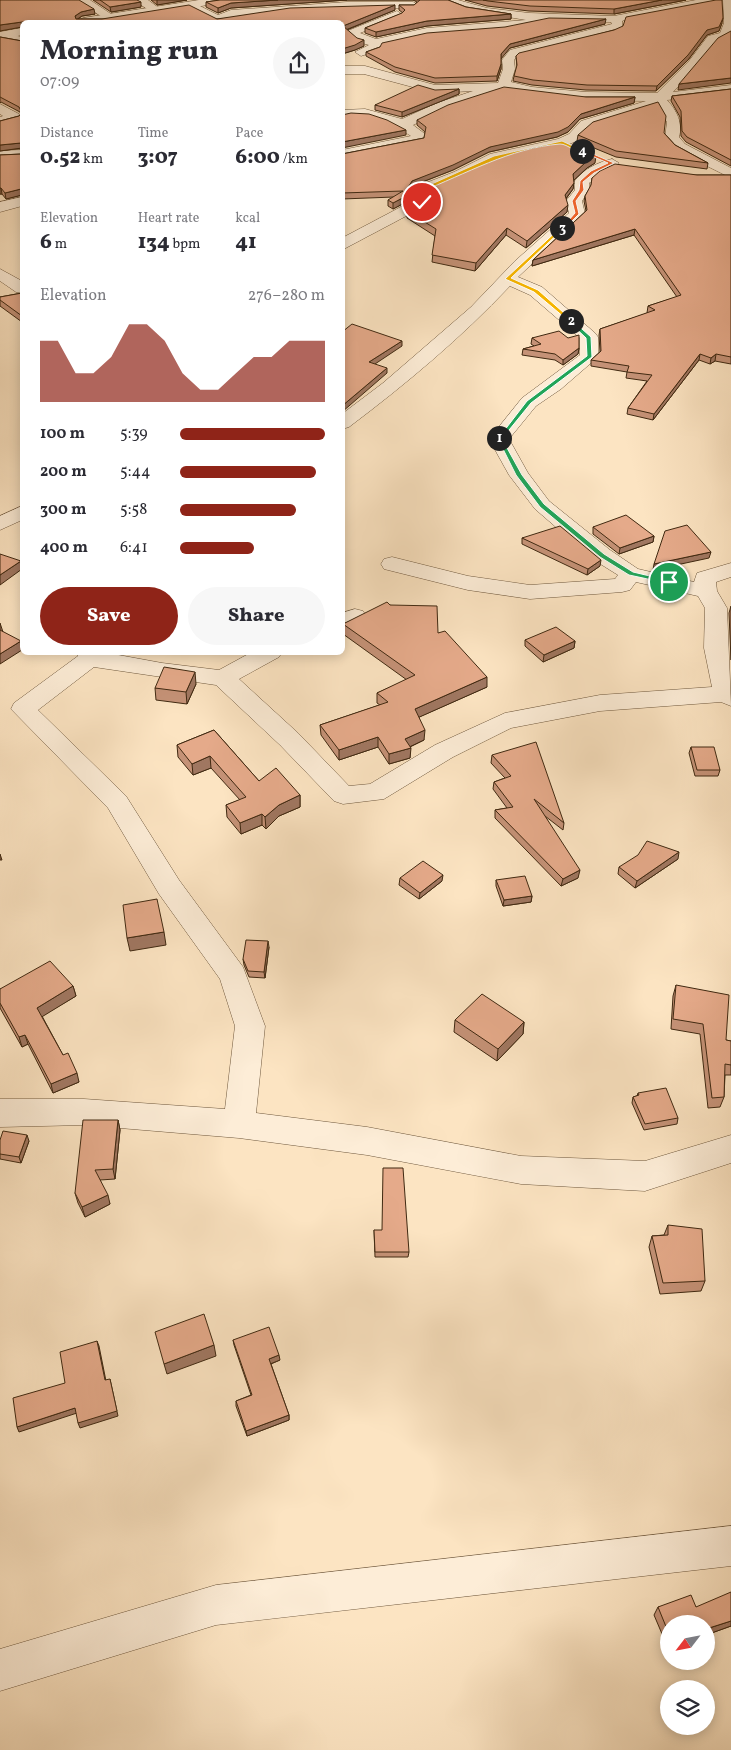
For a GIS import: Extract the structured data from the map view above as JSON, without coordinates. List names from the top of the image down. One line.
{"north":"bottom left","page":{"heading":["Morning run","07:09"],"stats":[["Distance","0.52 km"],["Time","3:07"],["Pace","6:00 /km"],["Elevation","6 m"],["Heart rate","134 bpm"],["kcal","41"]],"pins":["4","3","2","1"],"chart":["Elevation","276–280 m"],"list":[{"name":"100 m","note":"5:39"},{"name":"200 m","note":"5:44"},{"name":"300 m","note":"5:58"},{"name":"400 m","note":"6:41"}],"buttons":["Save","Share"]}}
